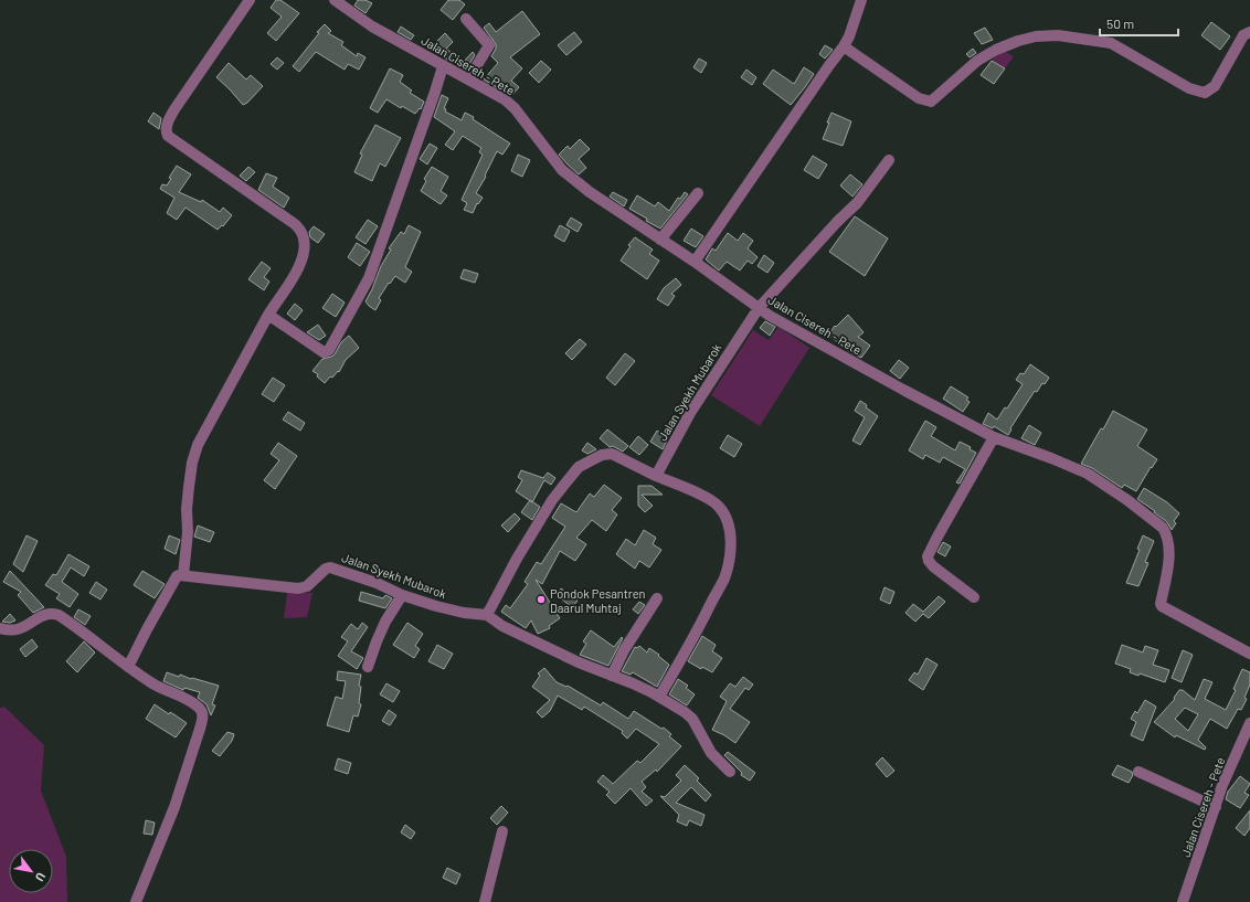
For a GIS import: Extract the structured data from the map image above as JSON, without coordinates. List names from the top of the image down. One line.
{"streets":{"street":["Jalan Cisereh - Pete","Jalan Syekh Mubarok"]},"crossings":[["Jalan Cisereh - Pete","Jalan Syekh Mubarok"]],"places":["Pondok Pesantren Daarul Muhtaj"],"scale_bar":"50 m","north":"bottom right"}
